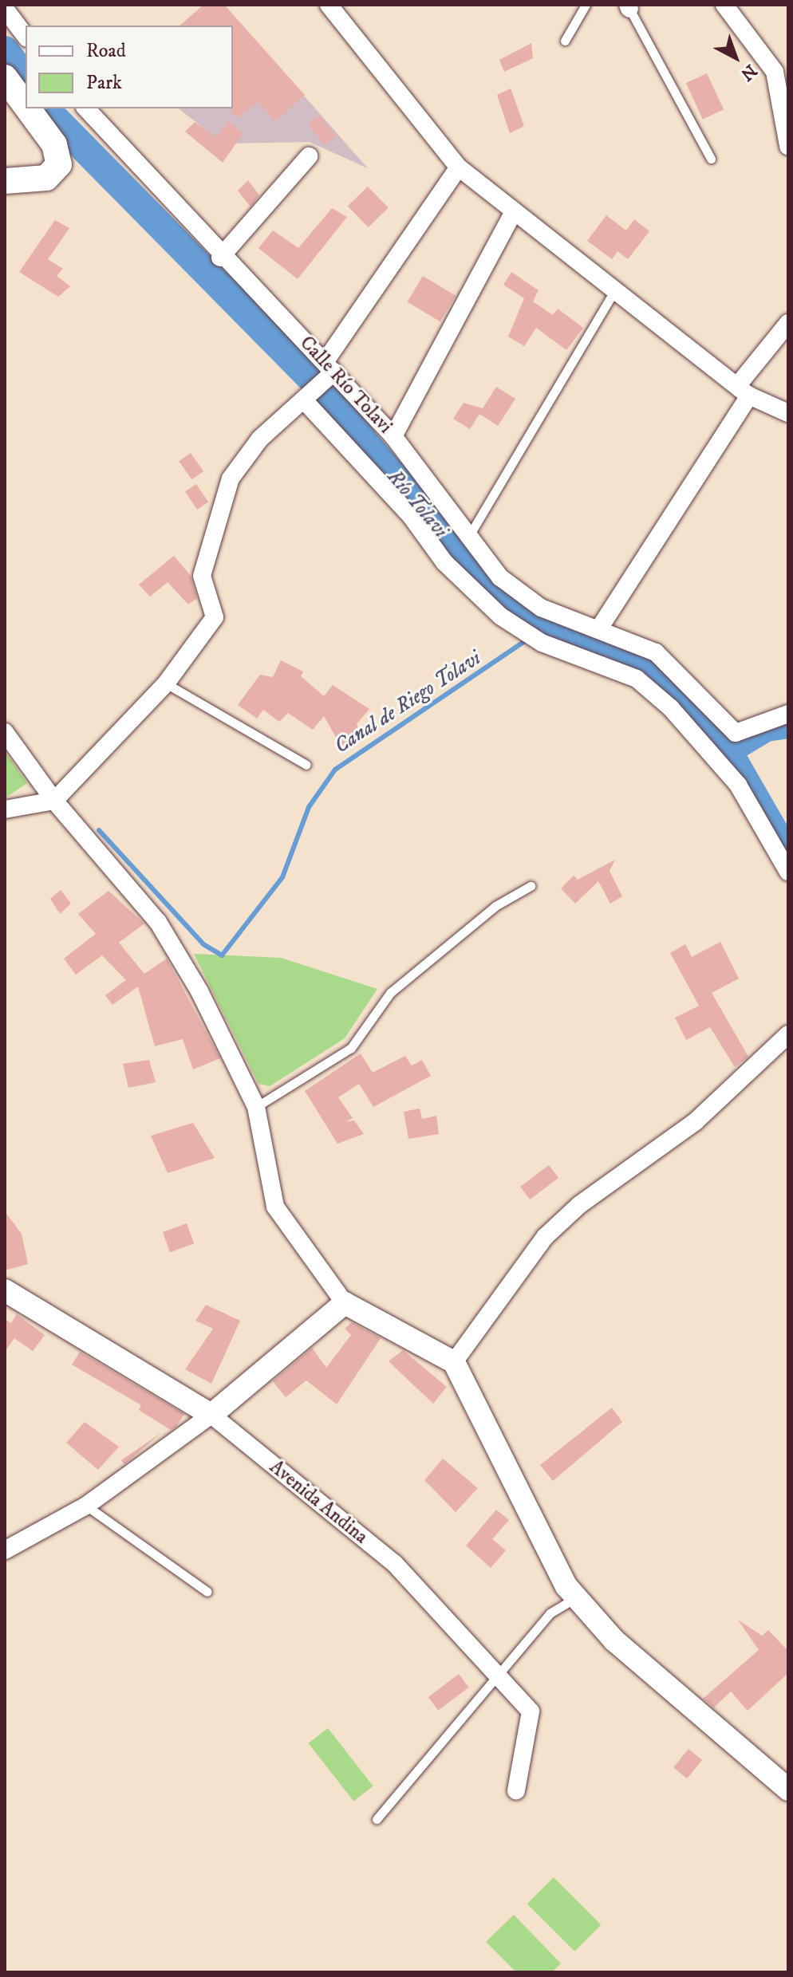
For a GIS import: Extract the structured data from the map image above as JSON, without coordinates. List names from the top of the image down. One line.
{"streets":{"street":["Calle Río Tolavi","Avenida Andina"]},"water":["Río Tolavi","Canal de Riego Tolavi"],"legend":["Road","Park"],"north":"bottom right"}
